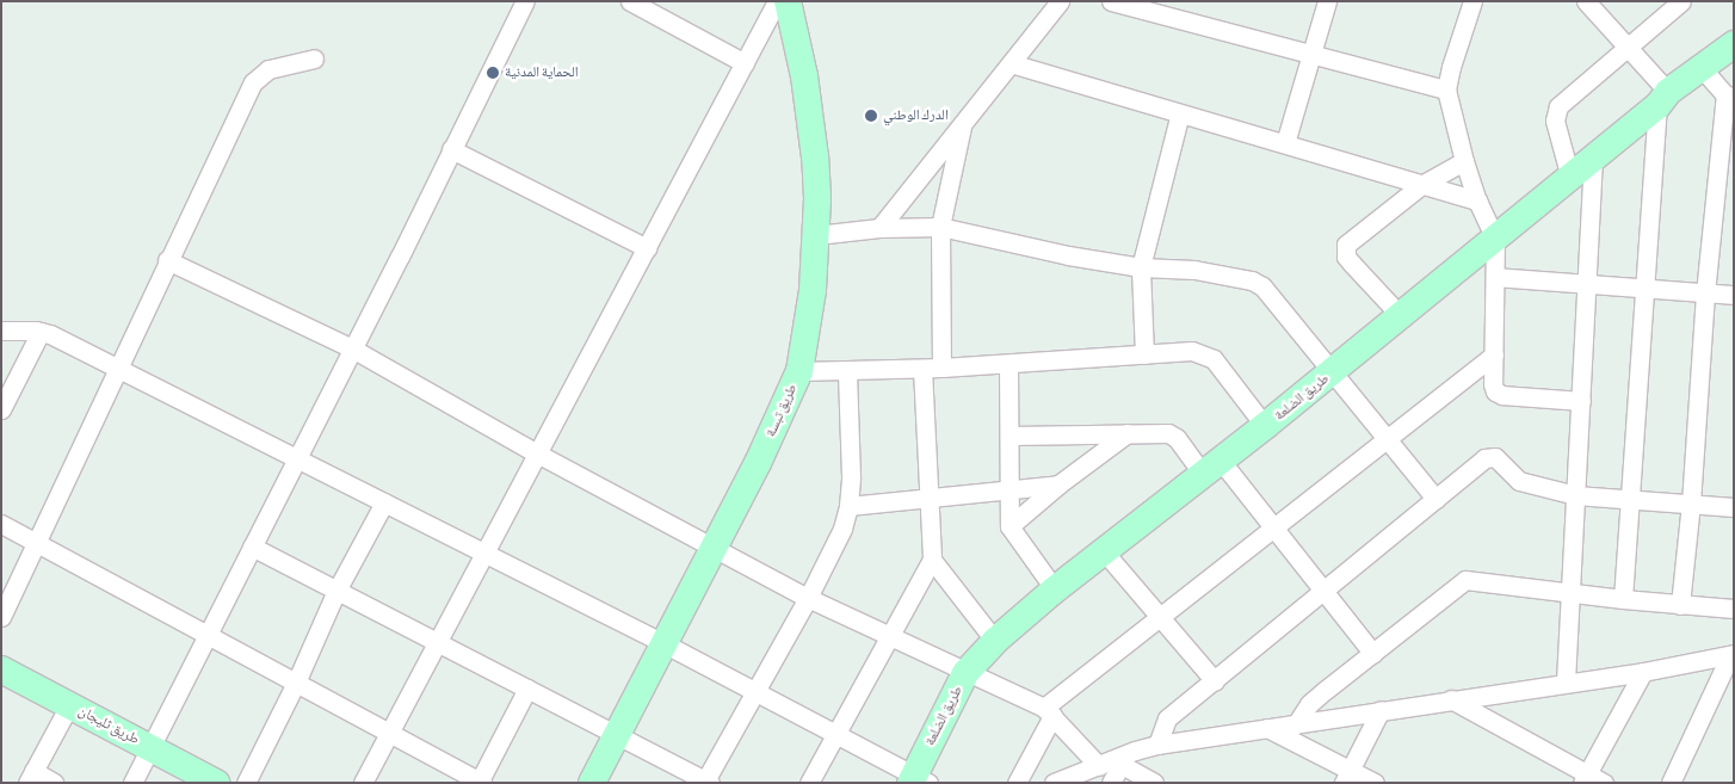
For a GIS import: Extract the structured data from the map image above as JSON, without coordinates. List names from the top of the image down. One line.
{"streets":{"main road":["طريق الضلعة","طريق تبسة","طريق ثليجان"]},"places":["الحماية المدنية","الدرك الوطني"]}
